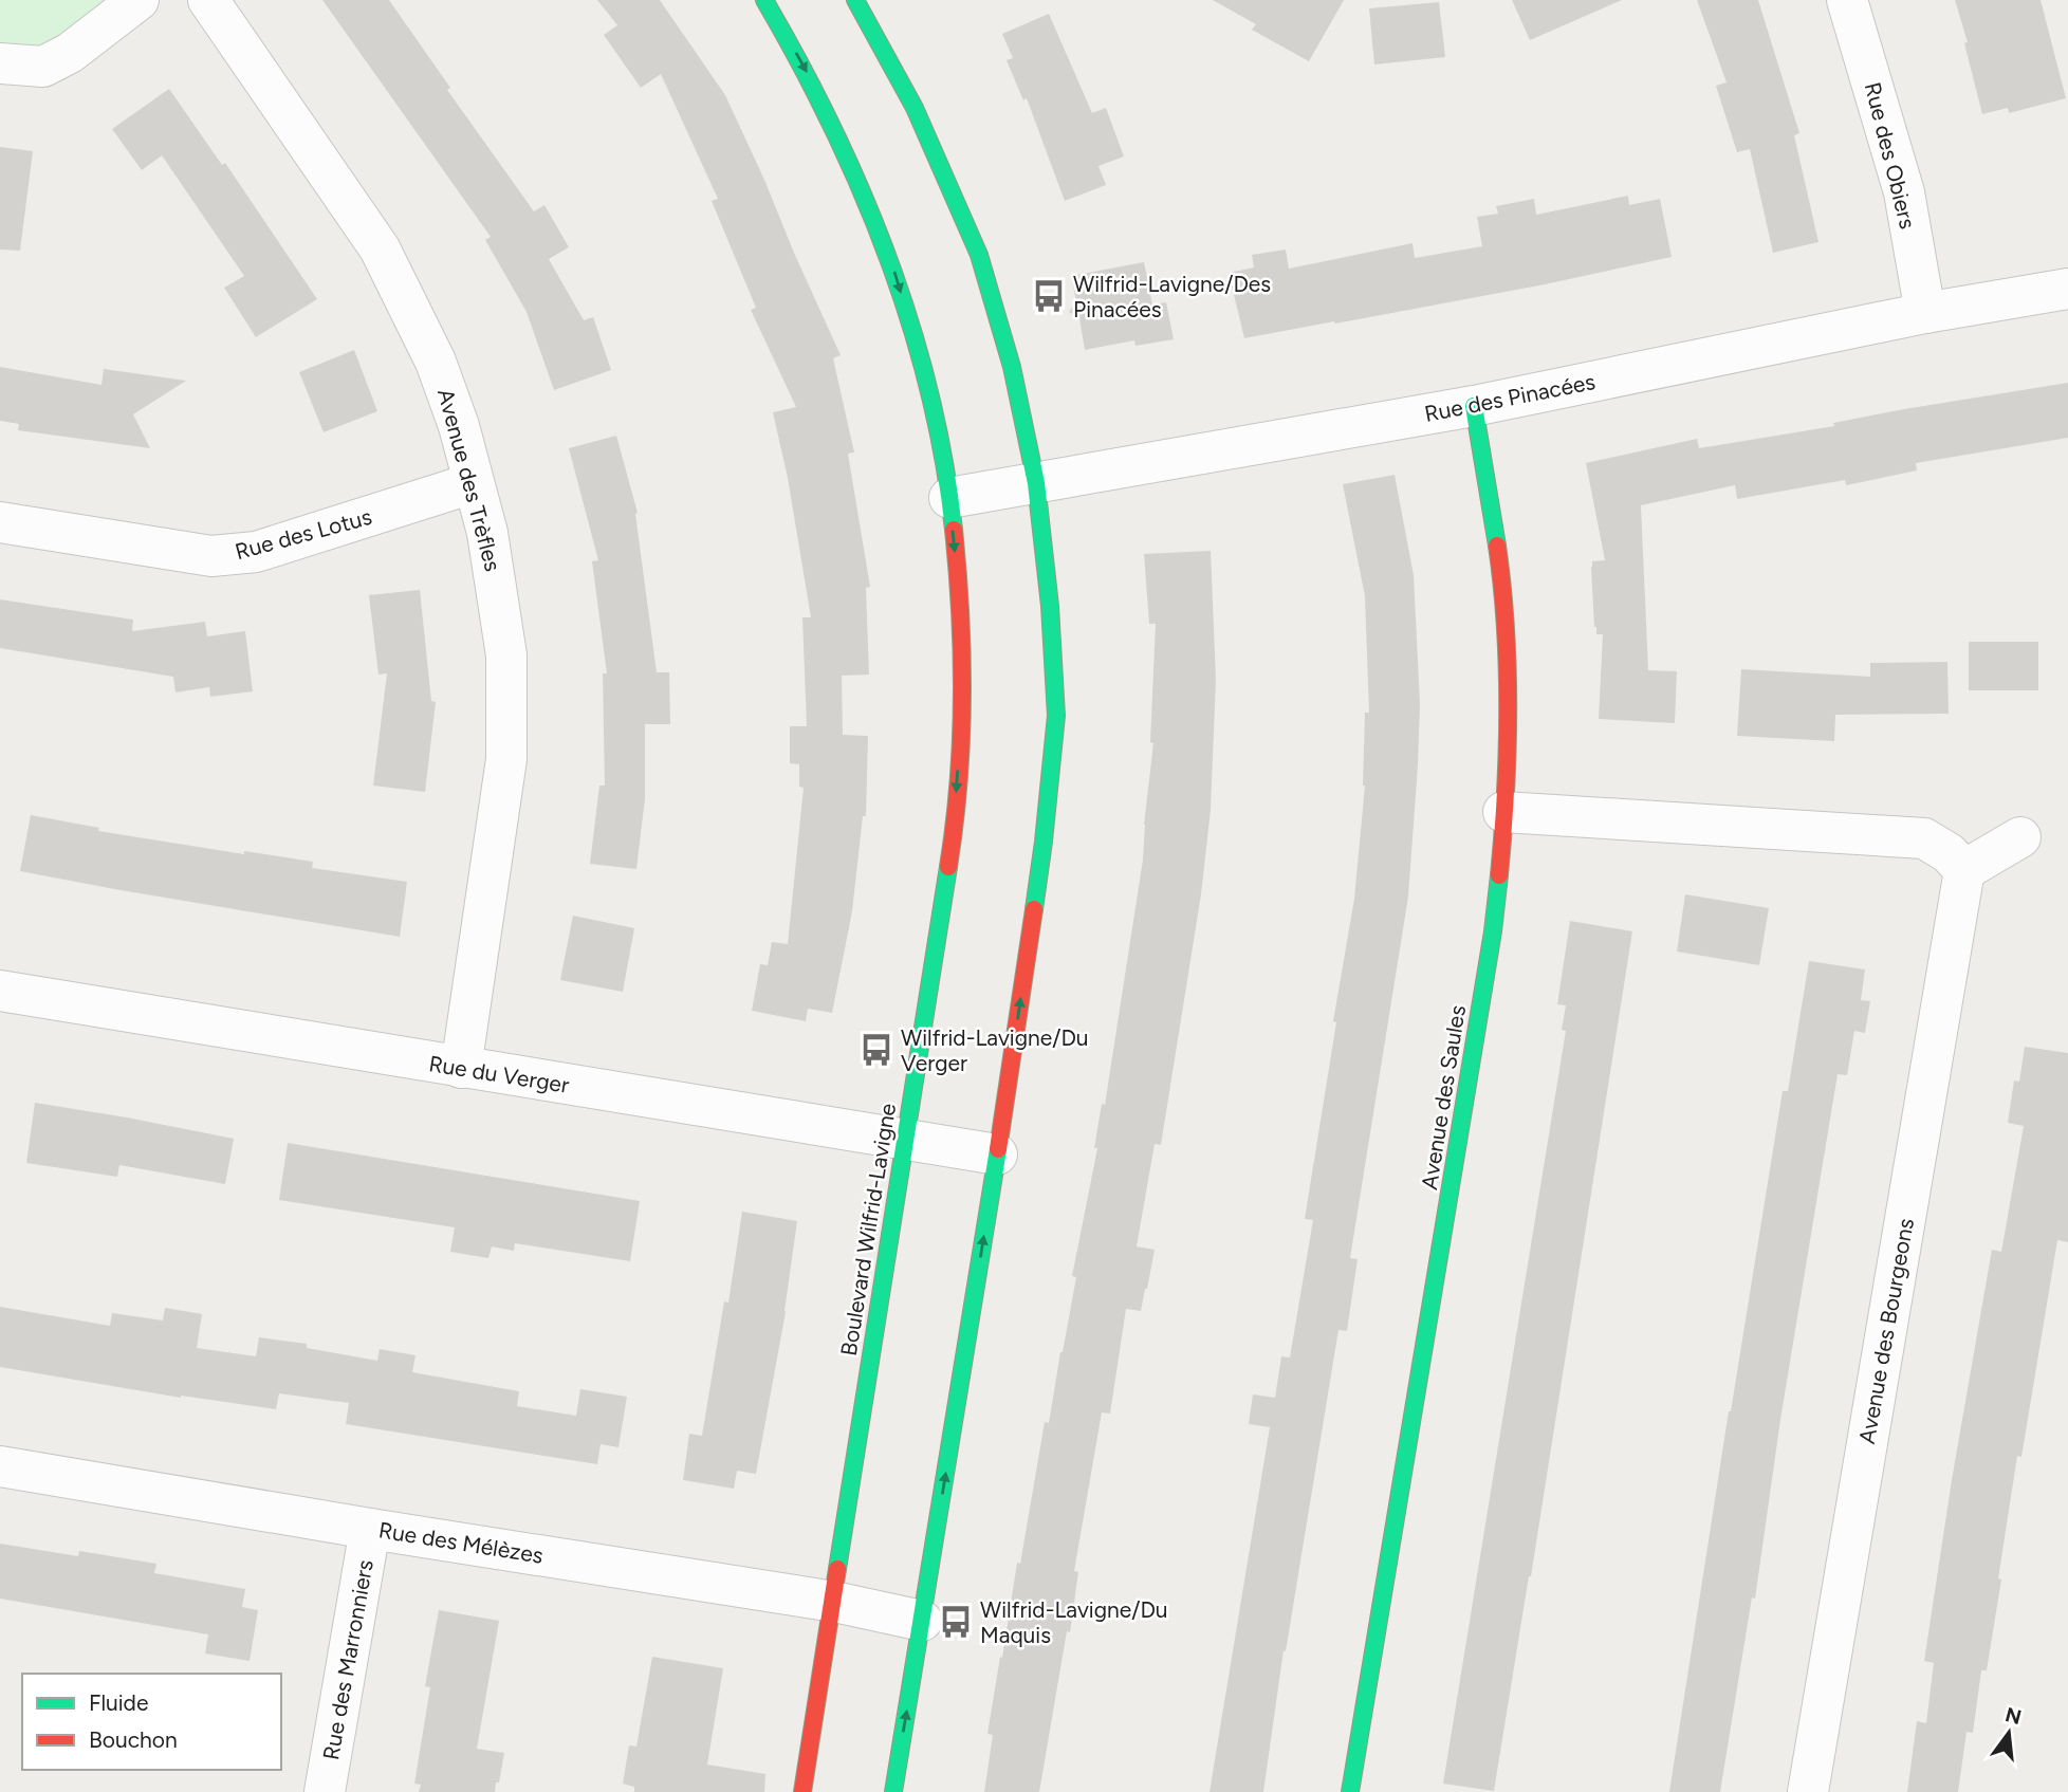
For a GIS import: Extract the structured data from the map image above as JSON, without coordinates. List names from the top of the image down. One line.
{"streets":{"street":["Rue des Obiers","Rue des Pinacées","Avenue des Trèfles","Rue des Lotus","Rue du Verger","Avenue des Saules","Boulevard Wilfrid-Lavigne","Avenue des Bourgeons","Rue des Mélèzes","Rue des Marronniers"]},"crossings":[["Rue des Obiers","Rue des Pinacées"],["Rue des Pinacées","Avenue des Saules"],["Rue des Pinacées","Boulevard Wilfrid-Lavigne"],["Avenue des Trèfles","Rue des Lotus"],["Avenue des Trèfles","Rue du Verger"],["Rue du Verger","Boulevard Wilfrid-Lavigne"],["Boulevard Wilfrid-Lavigne","Rue des Mélèzes"],["Rue des Mélèzes","Rue des Marronniers"]],"places":{"bus stop":["Wilfrid-Lavigne/Des Pinacées","Wilfrid-Lavigne/Du Verger","Wilfrid-Lavigne/Du Maquis"]},"legend":["Fluide","Bouchon"],"north":"top"}
